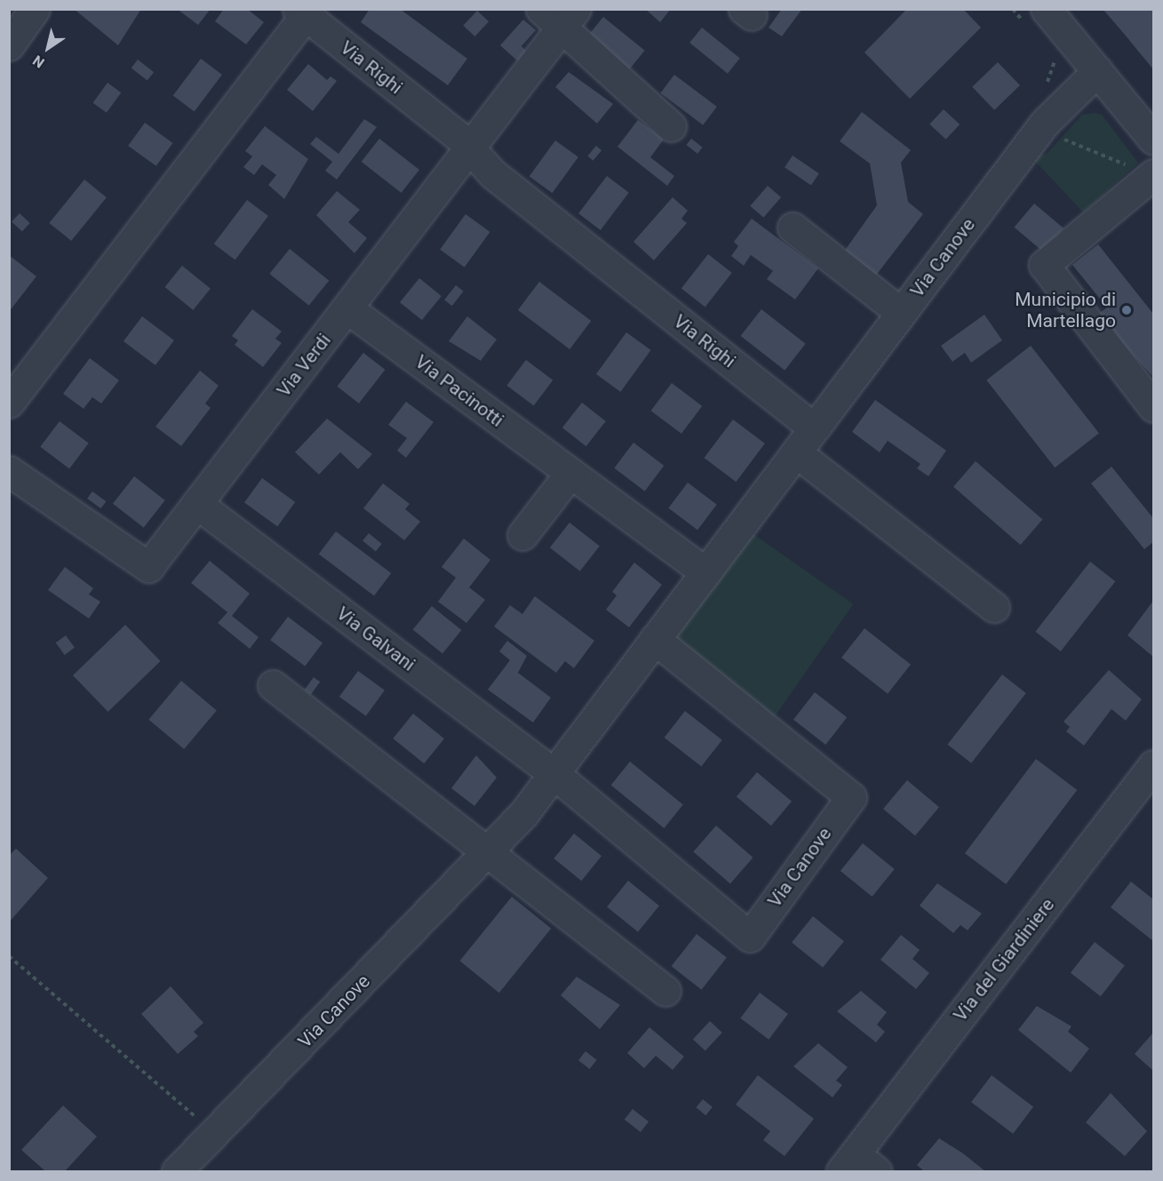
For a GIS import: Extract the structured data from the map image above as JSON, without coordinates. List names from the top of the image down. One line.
{"streets":{"street":["Via Righi","Via Canove","Via Verdi","Via Pacinotti","Via Galvani","Via del Giardiniere"]},"crossings":[["Via Righi","Via Canove"],["Via Righi","Via Verdi"],["Via Canove","Via Pacinotti"],["Via Canove","Via Galvani"],["Via Verdi","Via Pacinotti"],["Via Verdi","Via Galvani"]],"places":["Municipio di Martellago"],"north":"bottom left"}
